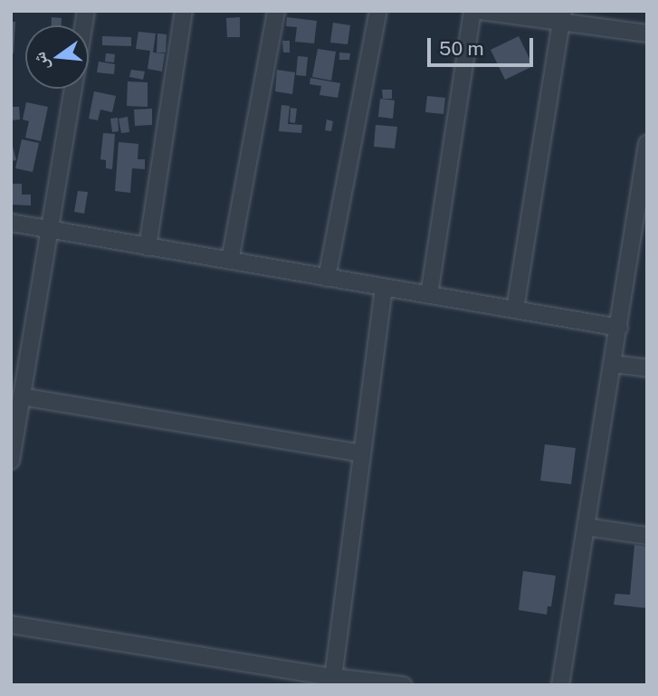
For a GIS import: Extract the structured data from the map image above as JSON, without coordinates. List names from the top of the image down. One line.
{"scale_bar":"50 m","north":"left"}
